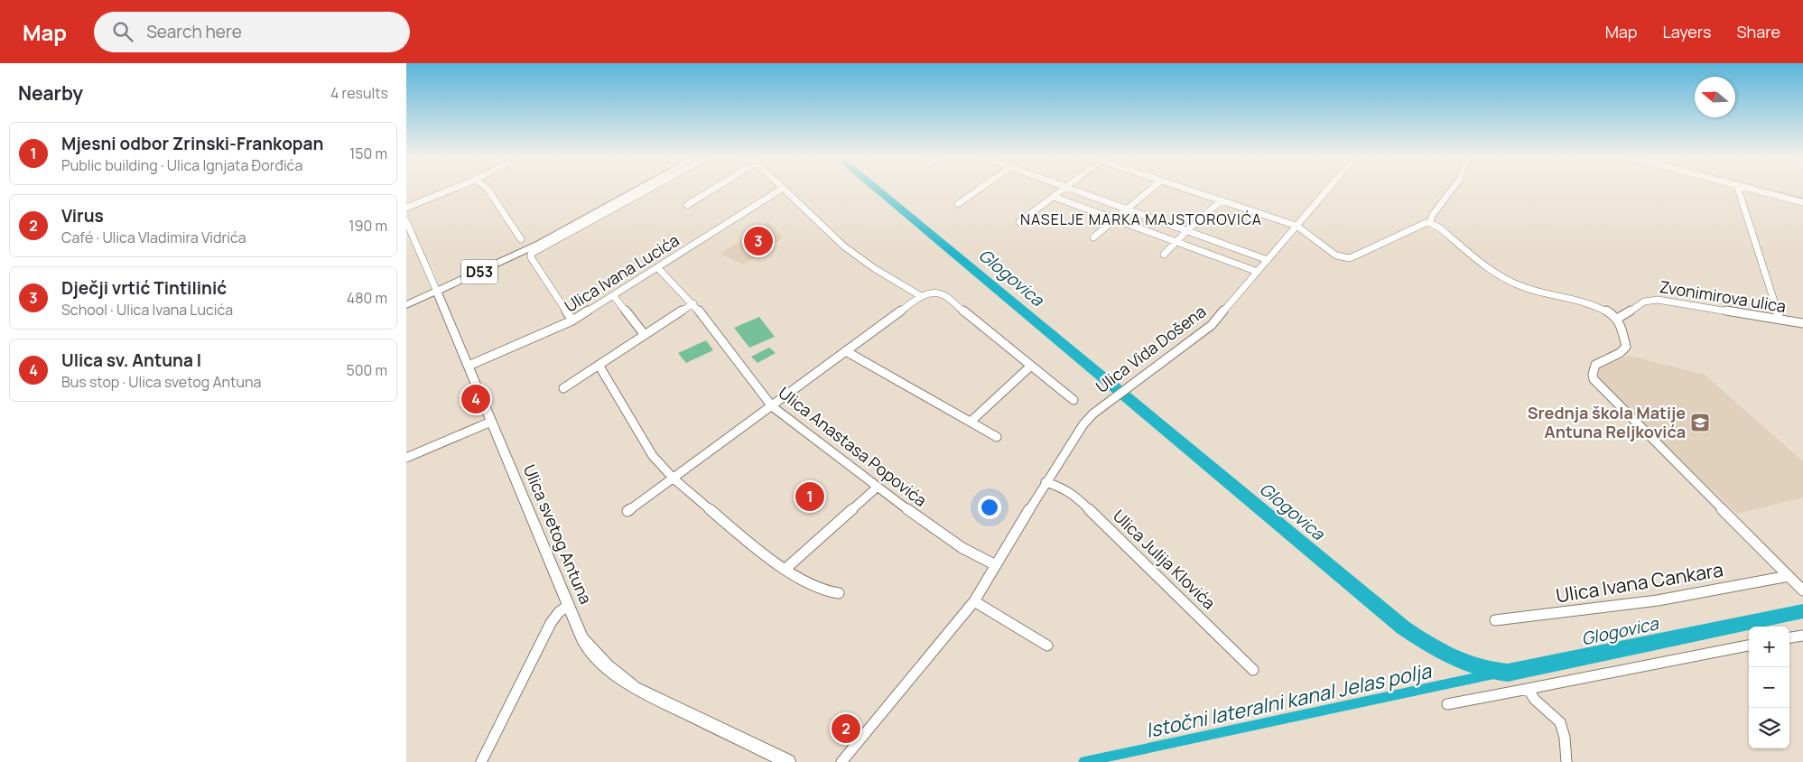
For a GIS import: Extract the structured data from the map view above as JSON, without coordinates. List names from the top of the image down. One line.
{"streets":{"main road":["D53","Ulica svetog Antuna"],"street":["Ulica Ivana Lucića","Zvonimirova ulica","Ulica Vida Došena","Ulica Anastasa Popovića","Ulica Julija Klovića","Ulica Ivana Cankara"]},"crossings":[["D53","Ulica svetog Antuna"],["Ulica Ivana Lucića","Ulica Anastasa Popovića"],["Ulica Ivana Lucića","Ulica svetog Antuna"],["Ulica Vida Došena","Ulica Anastasa Popovića"],["Ulica Vida Došena","Ulica Julija Klovića"]],"districts":["NASELJE MARKA MAJSTOROVIĆA"],"water":["Glogovica","Istočni lateralni kanal Jelas polja"],"places":{"school or university":["Srednja škola Matije Antuna Reljkovića"]},"north":"left","page":{"header":"Map","search":"Search here","nav":["Map","Layers","Share"],"heading":["Nearby","4 results"],"list":[{"mark":"1","name":"Mjesni odbor Zrinski-Frankopan","note":"Public building · Ulica Ignjata Đorđića","value":"150 m"},{"mark":"2","name":"Virus","note":"Café · Ulica Vladimira Vidrića","value":"190 m"},{"mark":"3","name":"Dječji vrtić Tintilinić","note":"School · Ulica Ivana Lucića","value":"480 m"},{"mark":"4","name":"Ulica sv. Antuna I","note":"Bus stop · Ulica svetog Antuna","value":"500 m"}],"pins":["3","4","1","2"],"map_buttons":["+","−"]}}
